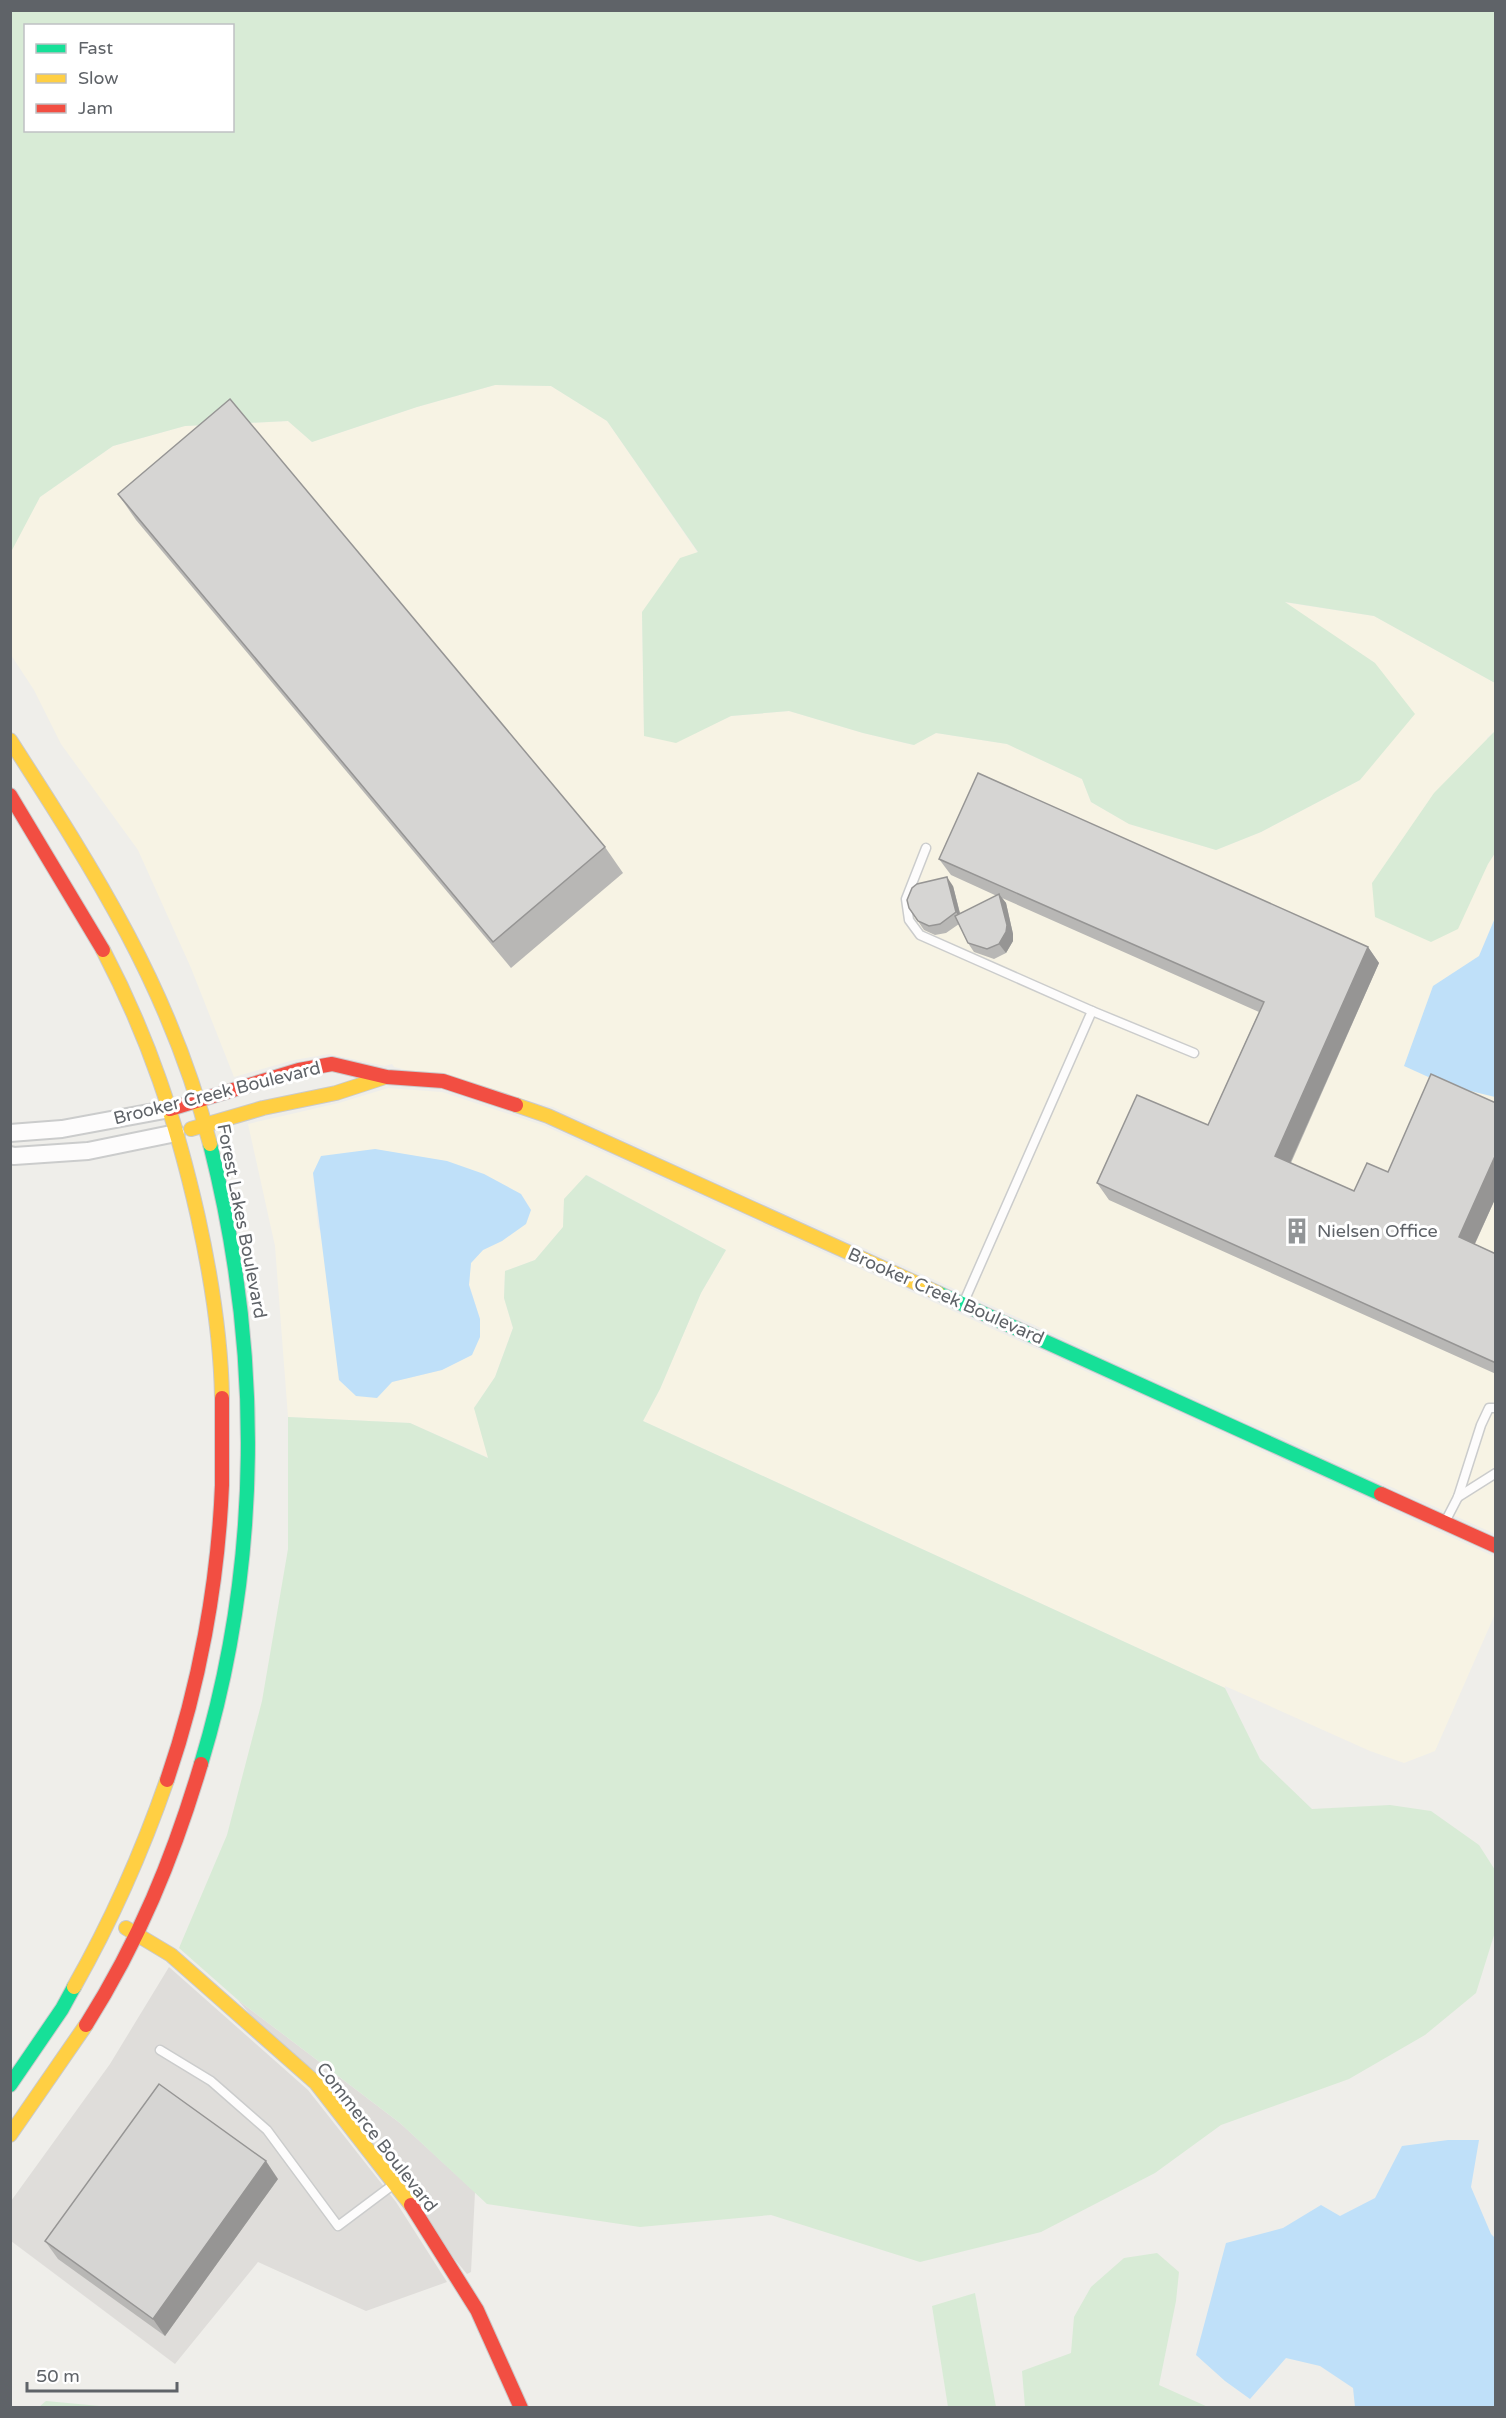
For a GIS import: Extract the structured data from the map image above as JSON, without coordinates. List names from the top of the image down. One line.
{"streets":{"main road":["Brooker Creek Boulevard","Forest Lakes Boulevard","Commerce Boulevard"]},"crossings":[["Brooker Creek Boulevard","Forest Lakes Boulevard"],["Forest Lakes Boulevard","Commerce Boulevard"]],"places":{"building":["Nielsen Office"]},"legend":["Fast","Slow","Jam"],"scale_bar":"50 m"}
